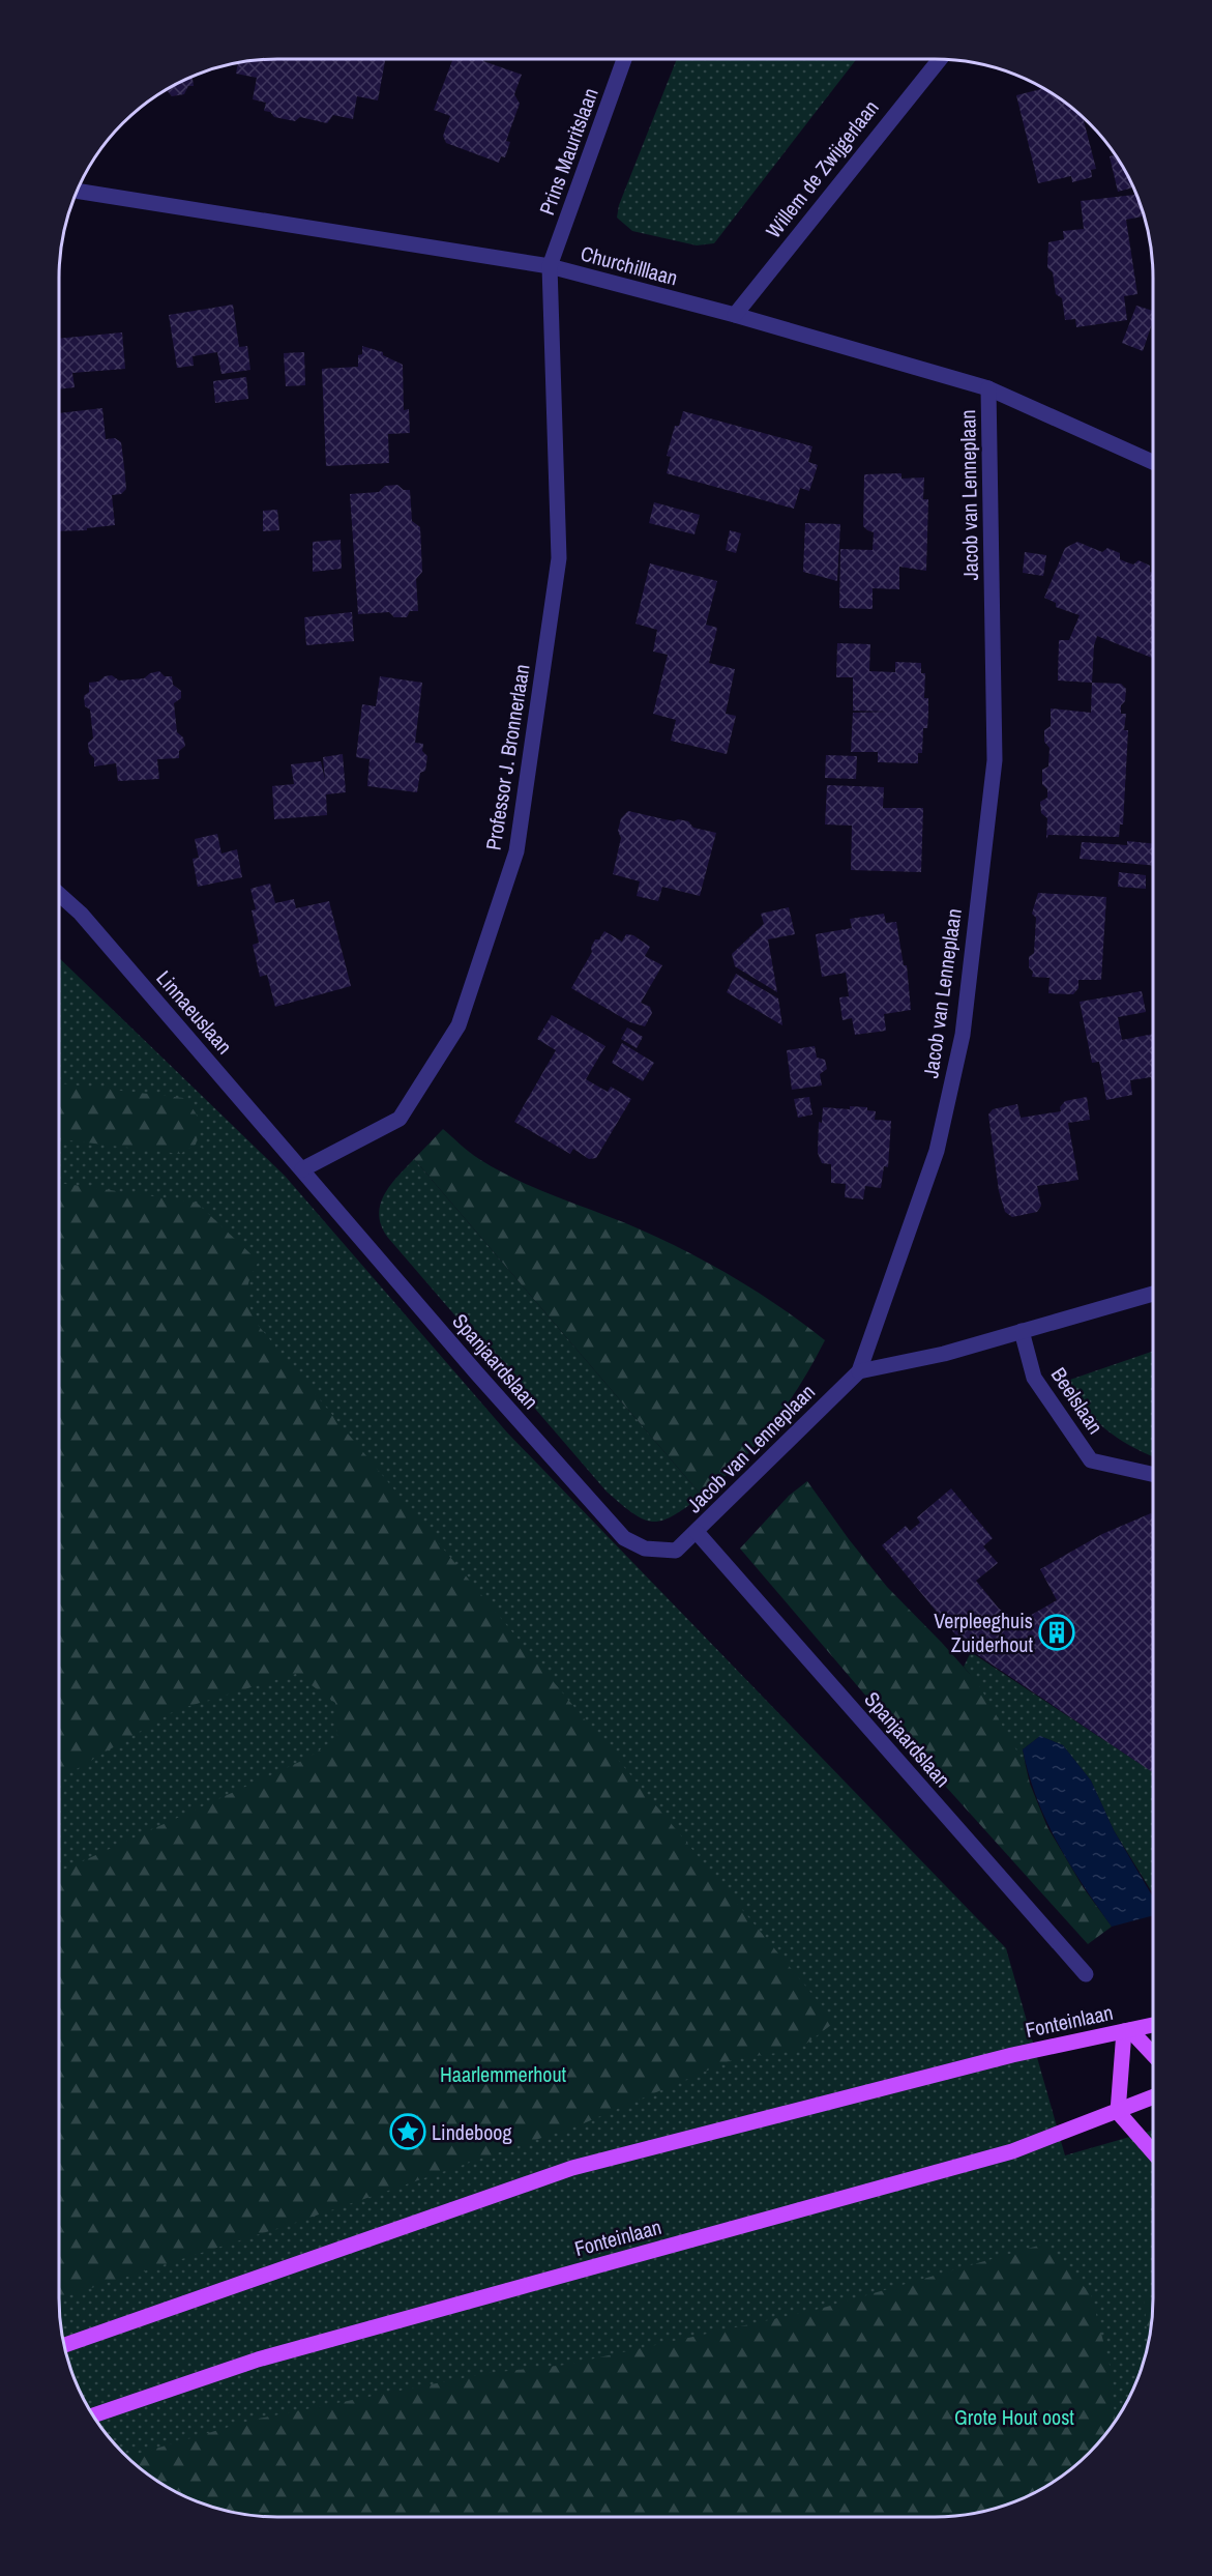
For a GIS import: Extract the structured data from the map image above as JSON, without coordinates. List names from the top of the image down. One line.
{"streets":{"main road":["Fonteinlaan"],"street":["Prins Mauritslaan","Willem de Zwijgerlaan","Churchilllaan","Jacob van Lenneplaan","Professor J. Bronnerlaan","Linnaeuslaan","Spanjaardslaan","Beelslaan"]},"crossings":[["Prins Mauritslaan","Churchilllaan"],["Prins Mauritslaan","Professor J. Bronnerlaan"],["Willem de Zwijgerlaan","Churchilllaan"],["Churchilllaan","Jacob van Lenneplaan"],["Churchilllaan","Professor J. Bronnerlaan"],["Jacob van Lenneplaan","Spanjaardslaan"],["Professor J. Bronnerlaan","Linnaeuslaan"],["Professor J. Bronnerlaan","Spanjaardslaan"],["Linnaeuslaan","Spanjaardslaan"]],"parks":["Haarlemmerhout","Grote Hout oost"],"places":{"building":["Verpleeghuis Zuiderhout"],"place":["Lindeboog"]}}
